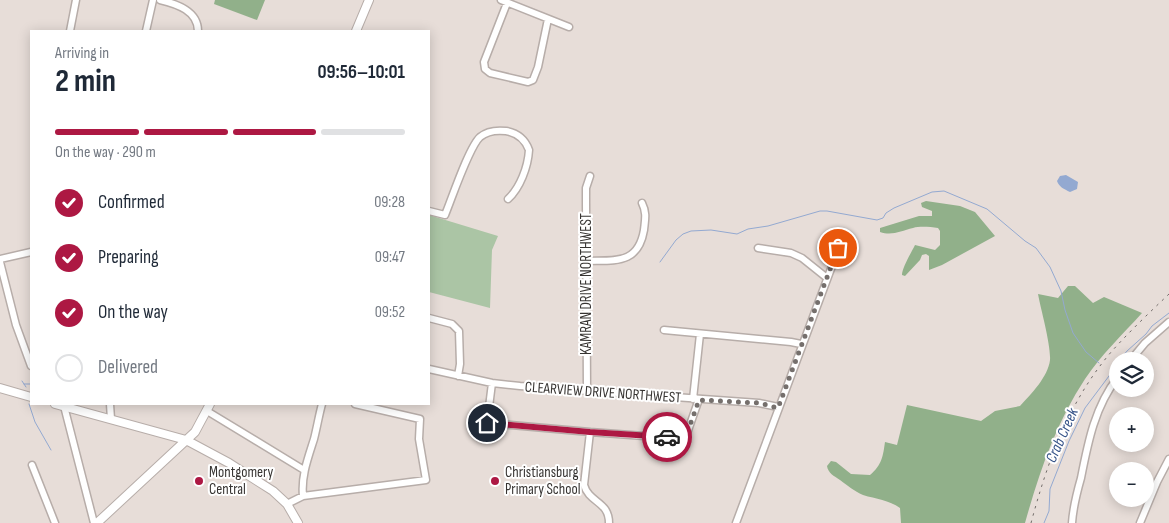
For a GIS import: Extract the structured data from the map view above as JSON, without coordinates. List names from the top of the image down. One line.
{"streets":{"street":["KAMRAN DRIVE NORTHWEST","CLEARVIEW DRIVE NORTHWEST"]},"crossings":[["KAMRAN DRIVE NORTHWEST","CLEARVIEW DRIVE NORTHWEST"]],"water":["Crab Creek"],"places":["Montgomery Central","Christiansburg Primary School"],"page":{"heading":["2 min","Arriving in","09:56–10:01"],"bar":"On the way · 290 m","list":[["Confirmed","09:28"],["Preparing","09:47"],["On the way","09:52"],"Delivered"],"map_buttons":["+","−"]}}
